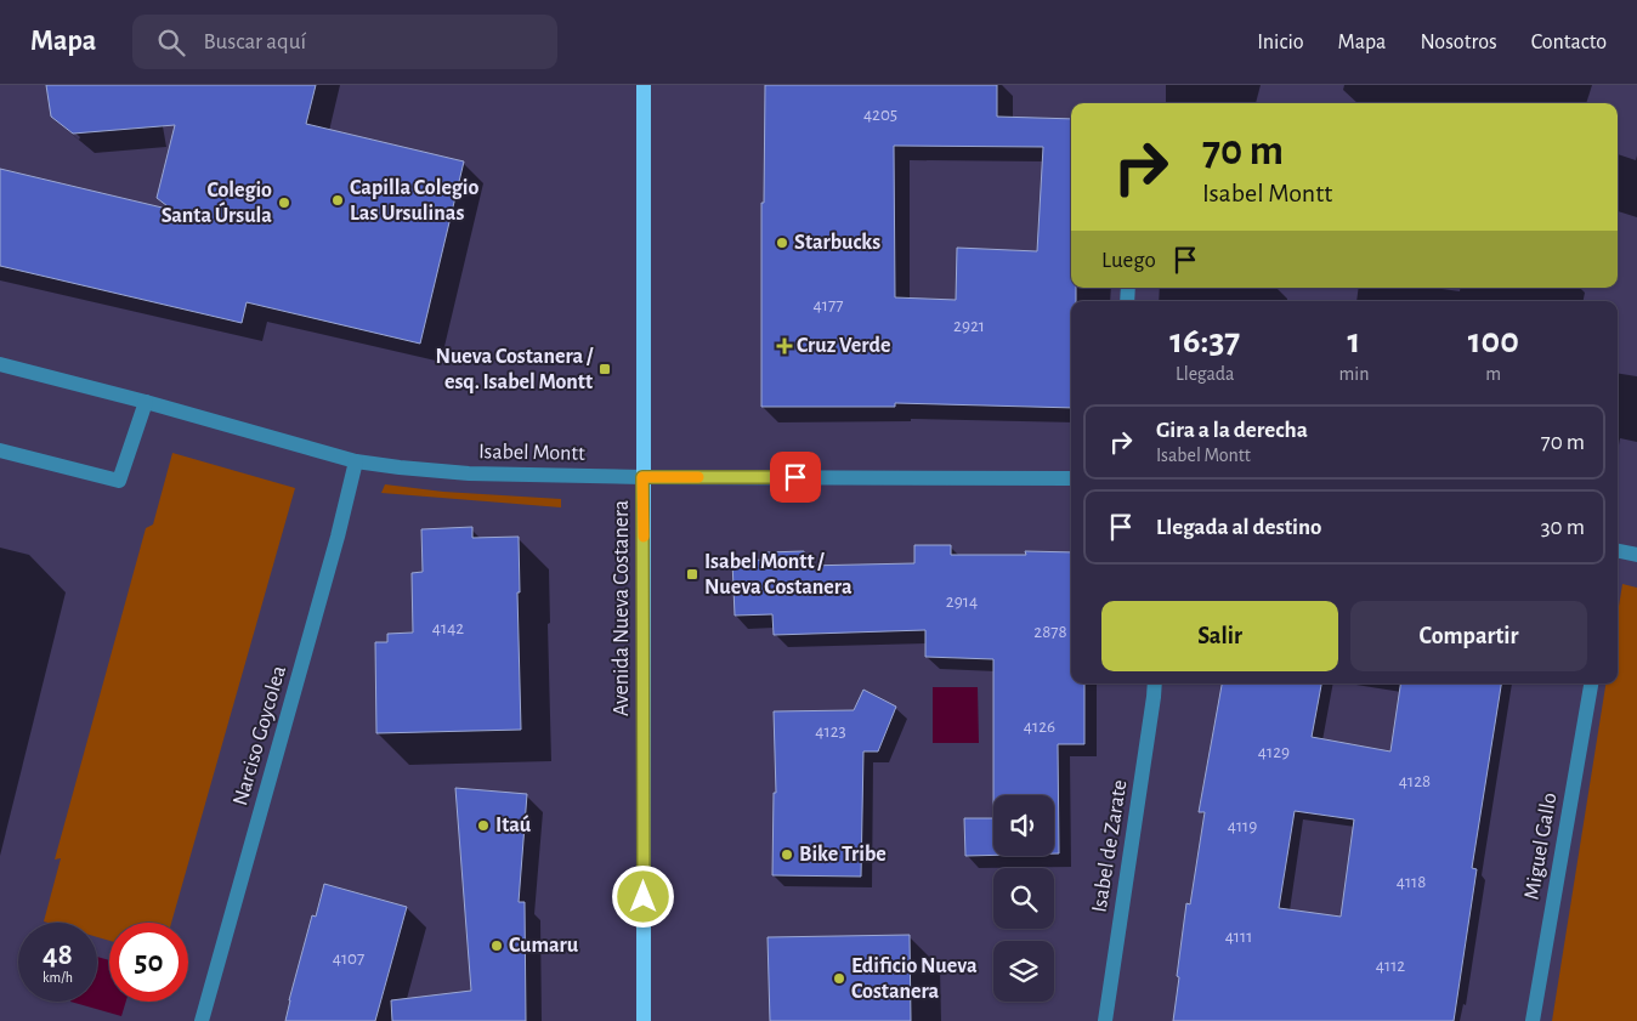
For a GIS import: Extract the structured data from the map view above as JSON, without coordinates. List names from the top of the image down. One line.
{"streets":{"main road":["Avenida Nueva Costanera"],"street":["Isabel Montt","Narciso Goycolea","Isabel de Zarate","Miguel Gallo"]},"crossings":[["Isabel Montt","Avenida Nueva Costanera"],["Isabel Montt","Narciso Goycolea"]],"places":{"other":["Capilla Colegio Las Ursulinas","Colegio Santa Úrsula","Starbucks","Itaú","Bike Tribe","Cumaru","Edificio Nueva Costanera"],"health":["Cruz Verde"],"transit":["Nueva Costanera / esq. Isabel Montt","Isabel Montt / Nueva Costanera"]},"house_numbers":["4205","4177","2921","2914","4142","2878","4126","4123","4129","4128","4119","4118","4111","4107","4112"],"page":{"header":"Mapa","search":"Buscar aquí","nav":["Inicio","Mapa","Nosotros","Contacto"],"turn":["70 m","Isabel Montt"],"then":"Luego","eta":["16:37","Llegada","1","min","100","m"],"list":[{"name":"Gira a la derecha","note":"Isabel Montt","value":"70 m"},{"name":"Llegada al destino","value":"30 m"}],"buttons":["Salir","Compartir"],"speed":"48 km/h","limit":"50"}}
